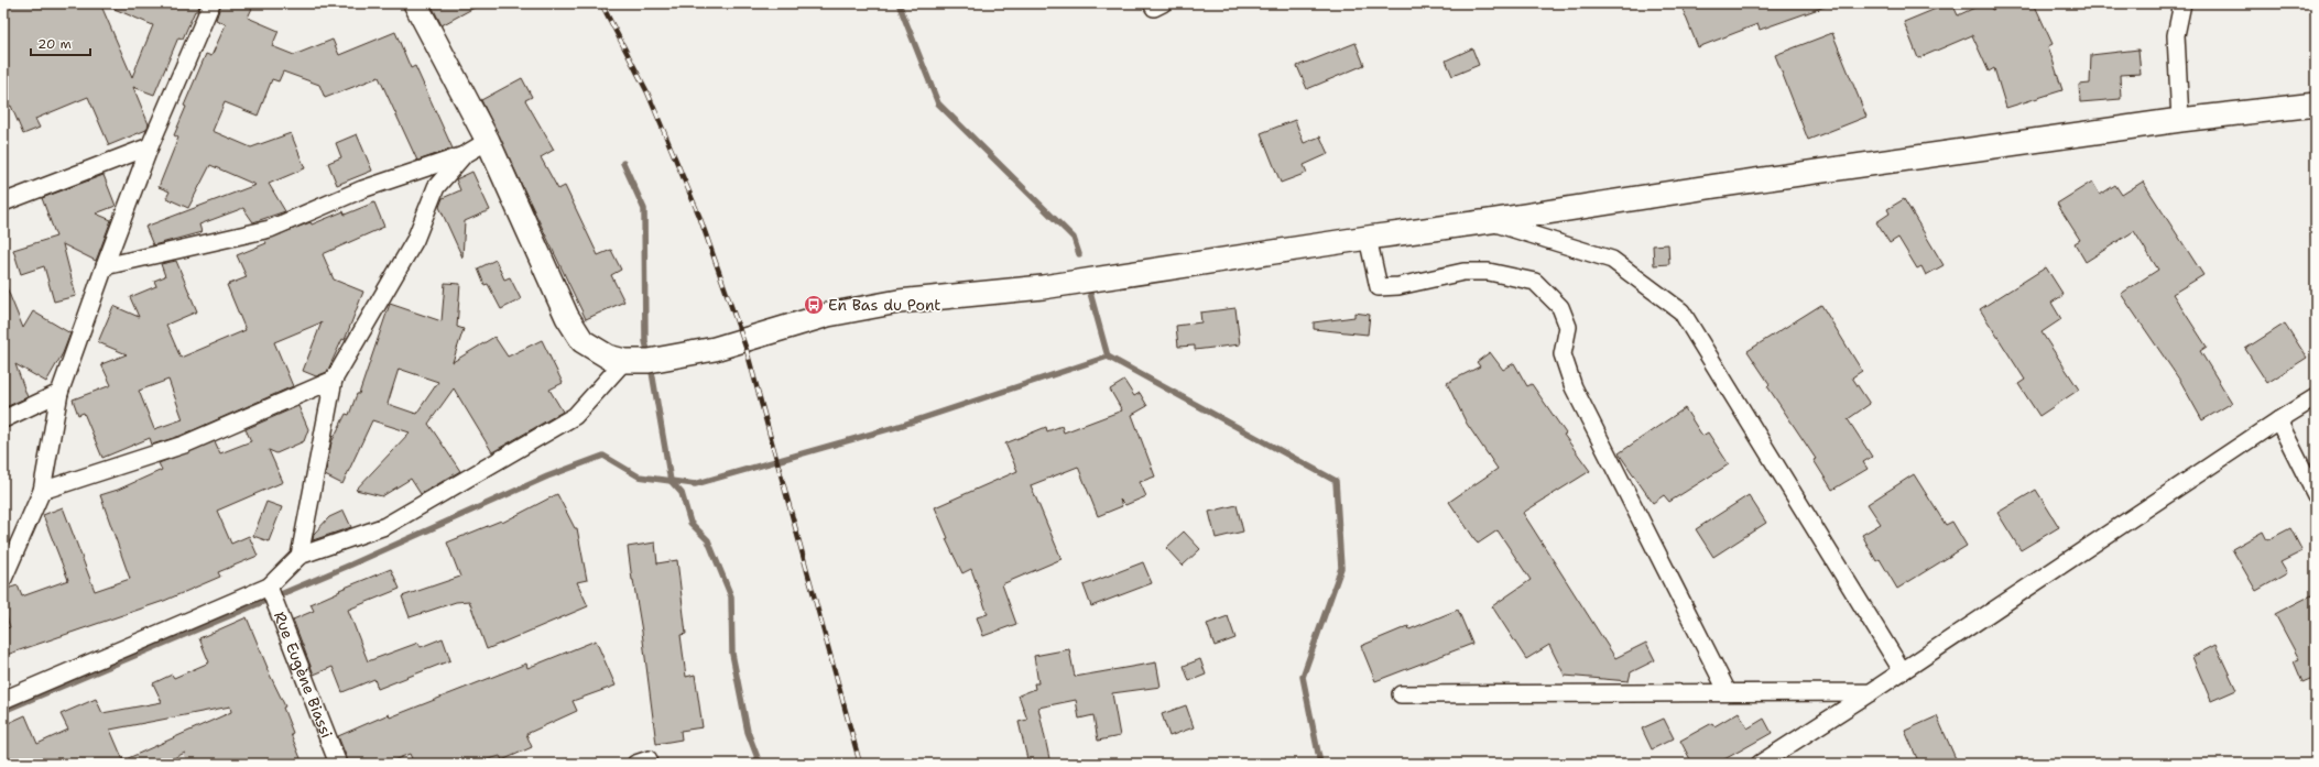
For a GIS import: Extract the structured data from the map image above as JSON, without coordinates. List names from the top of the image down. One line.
{"streets":{"street":["Rue Eugène Biassi"]},"places":{"bus stop":["En Bas du Pont"]},"scale_bar":"20 m"}
